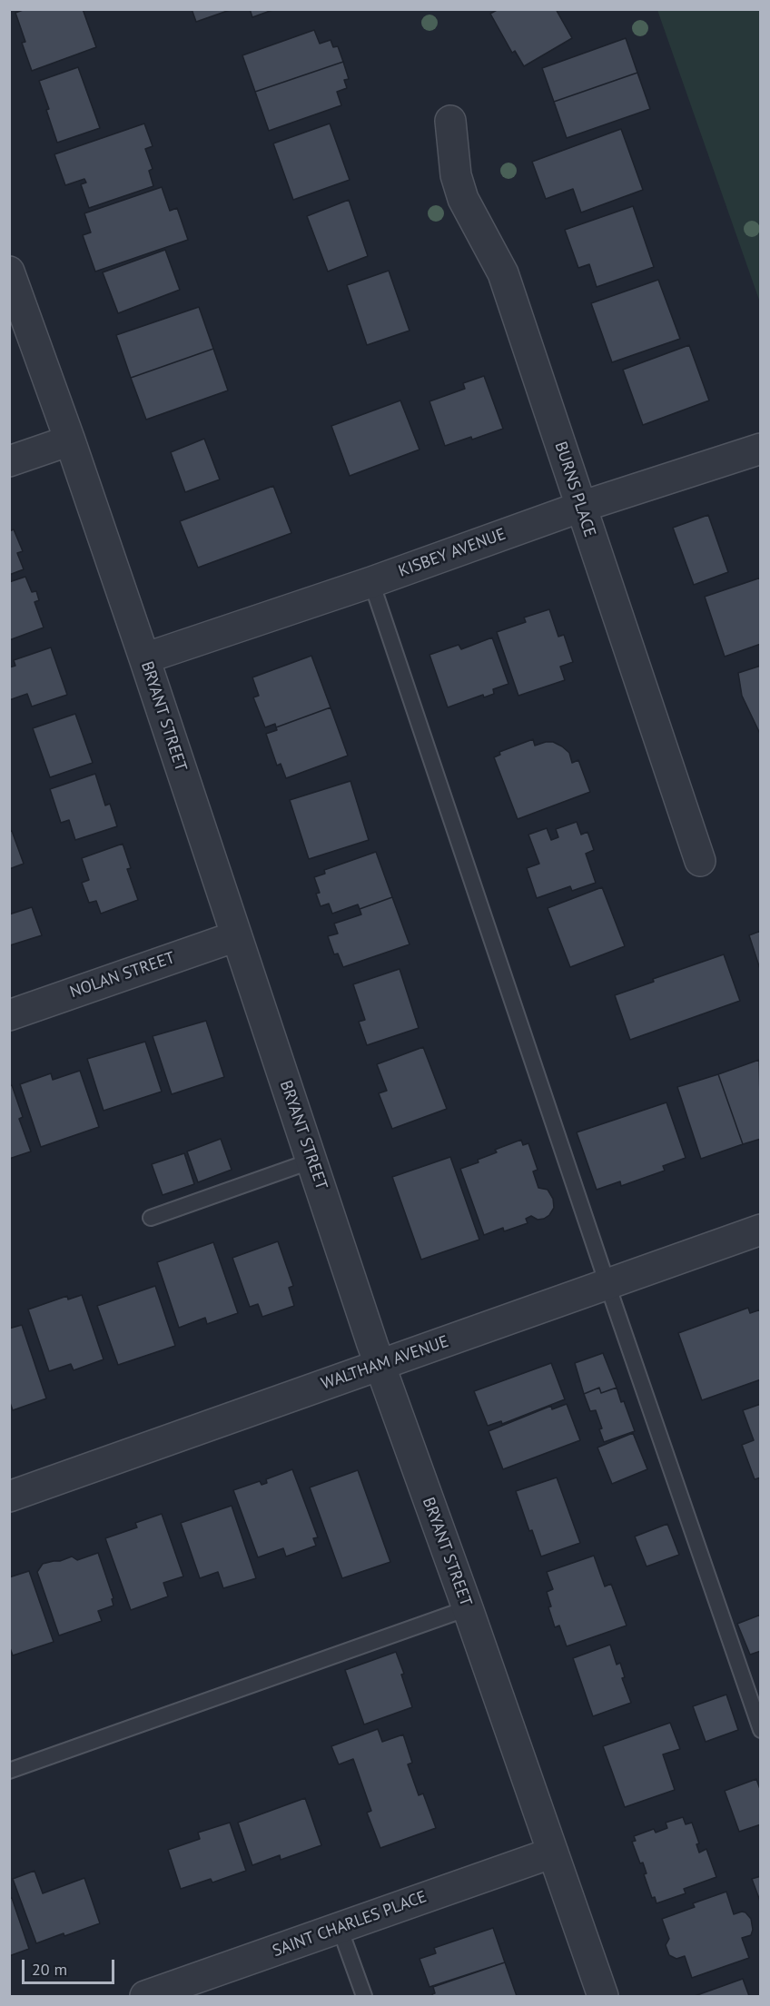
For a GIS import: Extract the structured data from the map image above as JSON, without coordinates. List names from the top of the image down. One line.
{"streets":{"street":["BURNS PLACE","KISBEY AVENUE","BRYANT STREET","NOLAN STREET","WALTHAM AVENUE","SAINT CHARLES PLACE"]},"crossings":[["BURNS PLACE","KISBEY AVENUE"],["KISBEY AVENUE","BRYANT STREET"],["BRYANT STREET","NOLAN STREET"],["BRYANT STREET","WALTHAM AVENUE"],["BRYANT STREET","SAINT CHARLES PLACE"]],"scale_bar":"20 m"}
